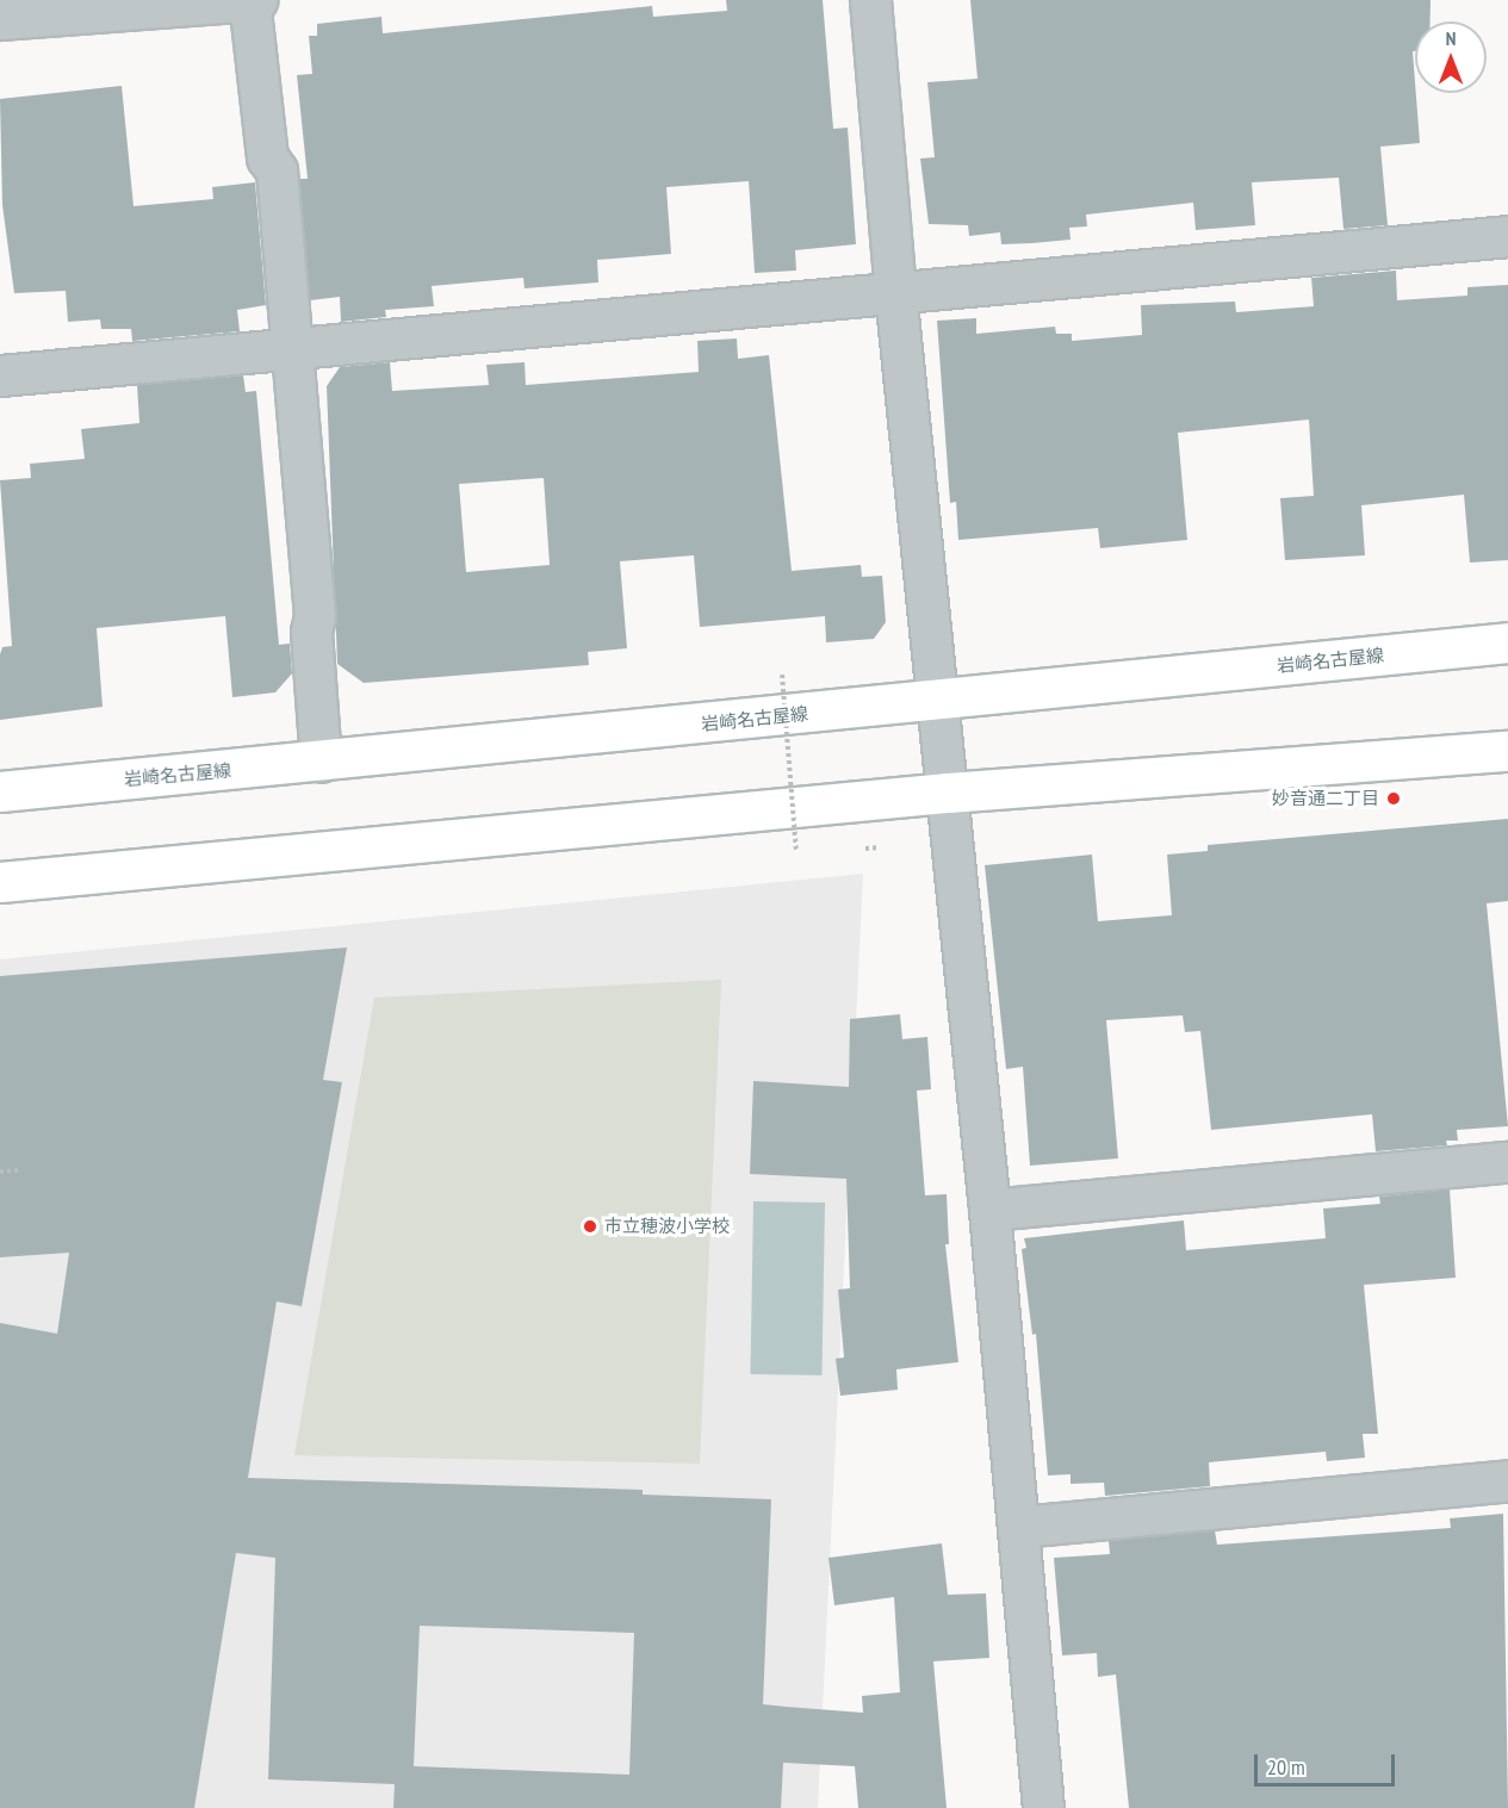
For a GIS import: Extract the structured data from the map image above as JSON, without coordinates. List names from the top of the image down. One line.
{"streets":{"main road":["岩崎名古屋線"]},"places":["妙音通二丁目","市立穂波小学校"],"scale_bar":"20 m","north":"top"}
